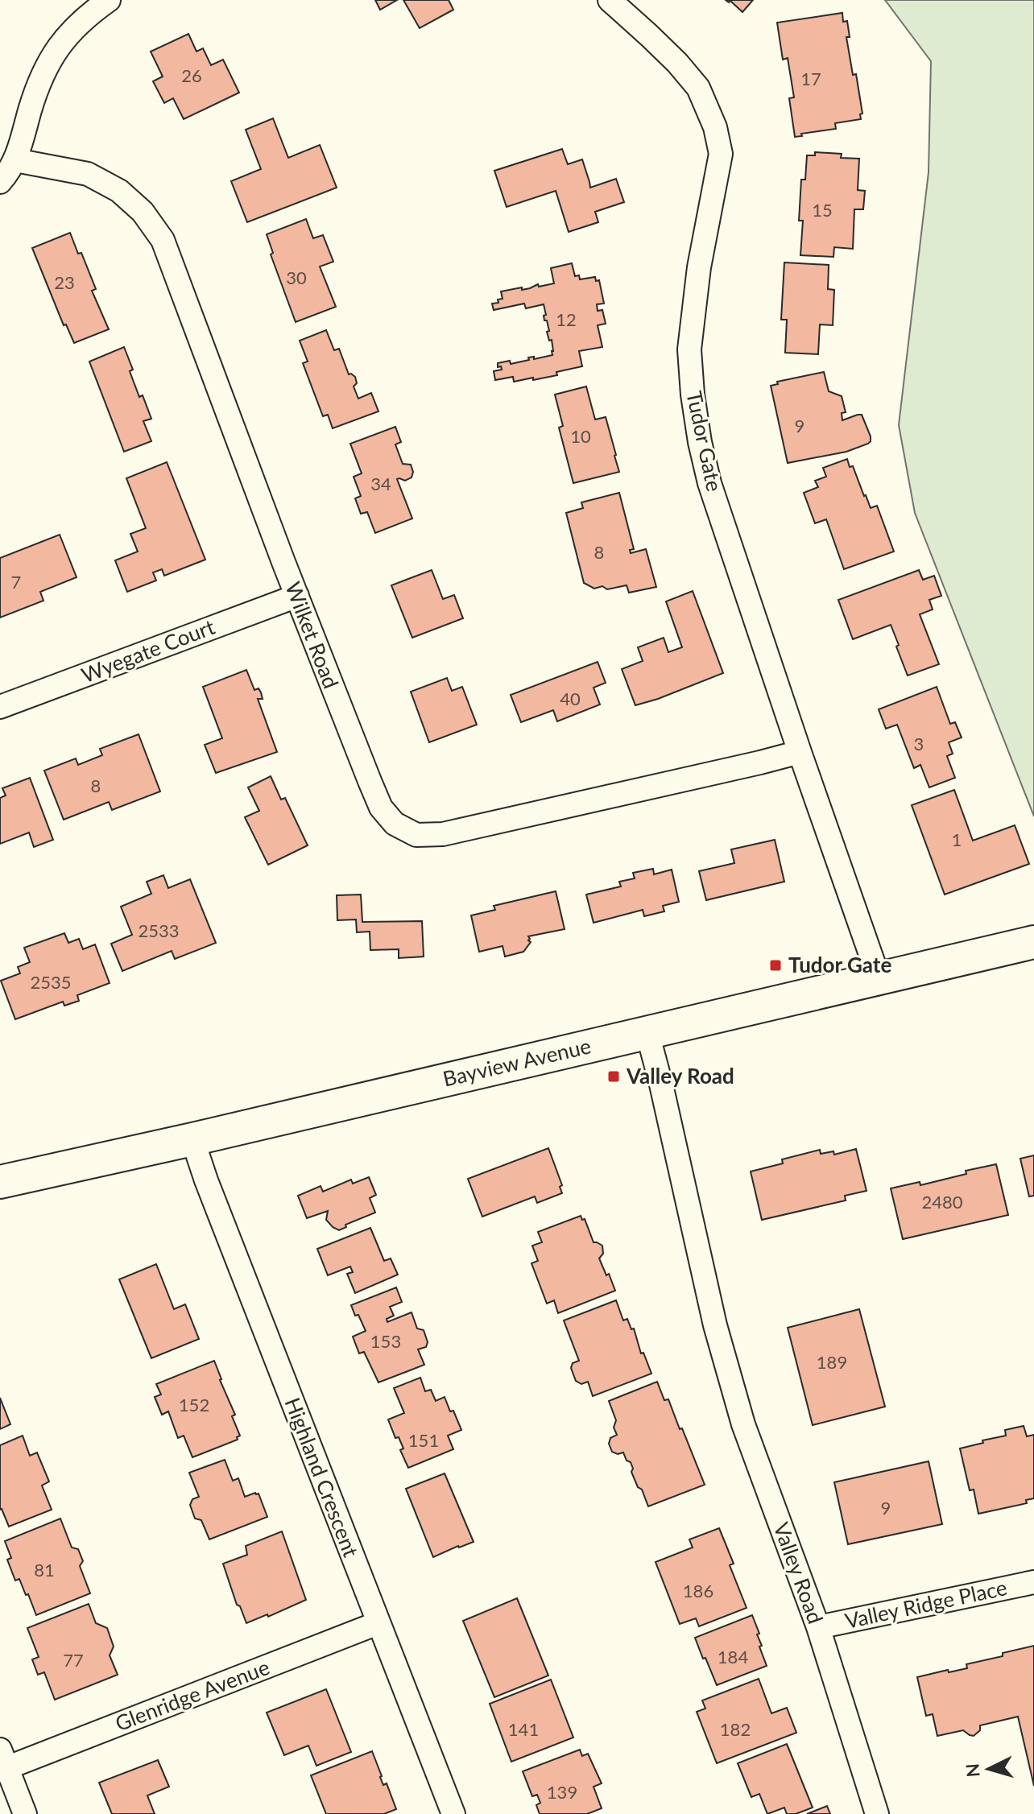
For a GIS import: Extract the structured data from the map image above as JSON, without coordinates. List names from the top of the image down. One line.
{"streets":{"main road":["Bayview Avenue"],"street":["Tudor Gate","Wilket Road","Wyegate Court","Highland Crescent","Valley Road","Valley Ridge Place","Glenridge Avenue"]},"crossings":[["Tudor Gate","Wilket Road"],["Tudor Gate","Bayview Avenue"],["Wilket Road","Wyegate Court"],["Bayview Avenue","Highland Crescent"],["Bayview Avenue","Valley Road"],["Highland Crescent","Glenridge Avenue"],["Valley Road","Valley Ridge Place"]],"places":{"transit":["Tudor Gate","Valley Road"]},"house_numbers":["26","17","15","30","23","12","9","10","34","8","7","40","3","8","1","2533","2535","2480","153","189","152","151","9","81","186","184","77","141","182","139"],"north":"left"}
